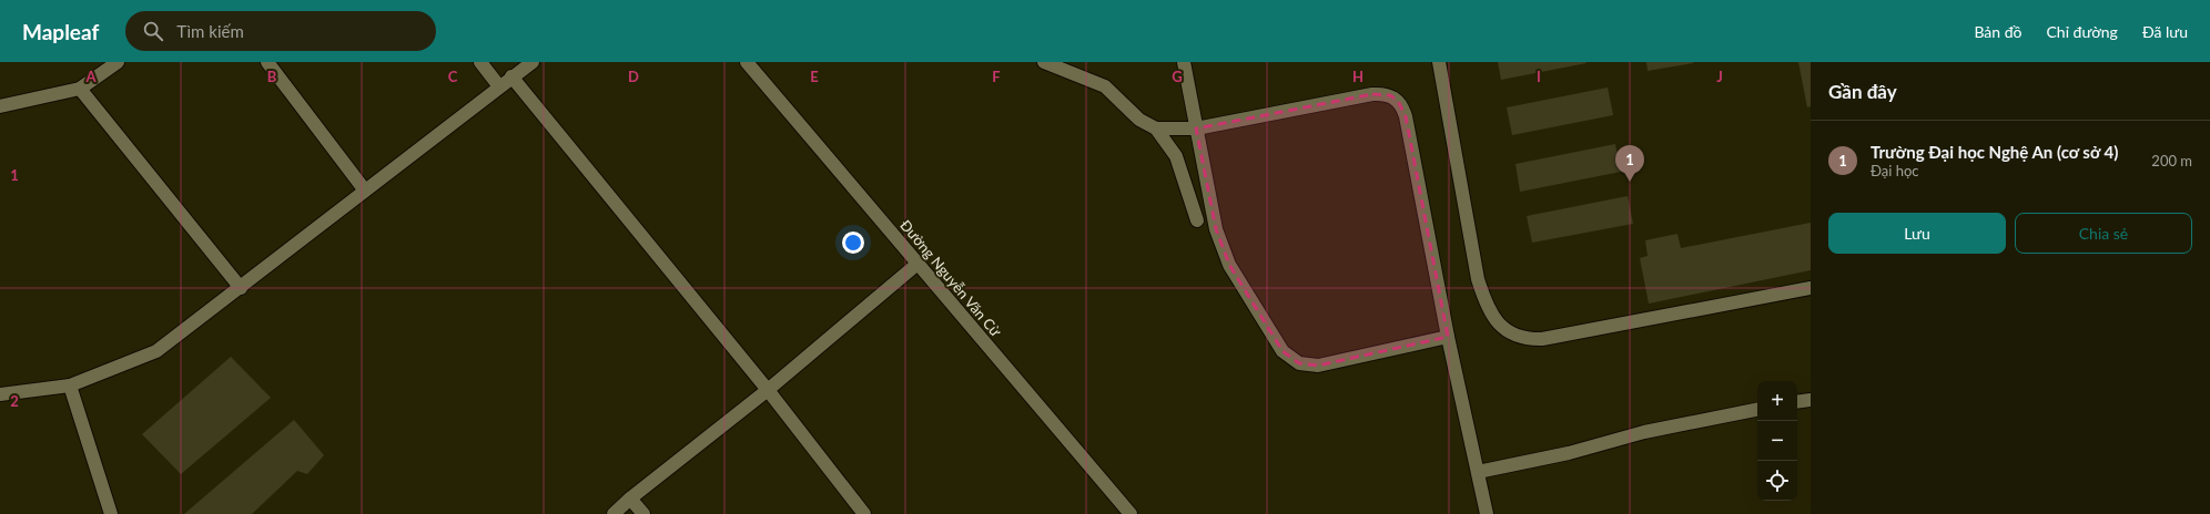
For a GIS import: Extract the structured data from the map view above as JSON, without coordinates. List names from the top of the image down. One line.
{"streets":{"street":["Đường Nguyễn Văn Cừ"]},"page":{"header":"Mapleaf","search":"Tìm kiếm","nav":["Bản đồ","Chỉ đường","Đã lưu"],"heading":"Gần đây","list":[{"mark":"1","name":"Trường Đại học Nghệ An (cơ sở 4)","note":"Đại học","value":"200 m"}],"pins":"1","buttons":["Lưu","Chia sẻ"],"map_buttons":["+","−"]},"grid":{"columns":["A","B","C","D","E","F","G","H","I","J"],"rows":["1","2"]}}
